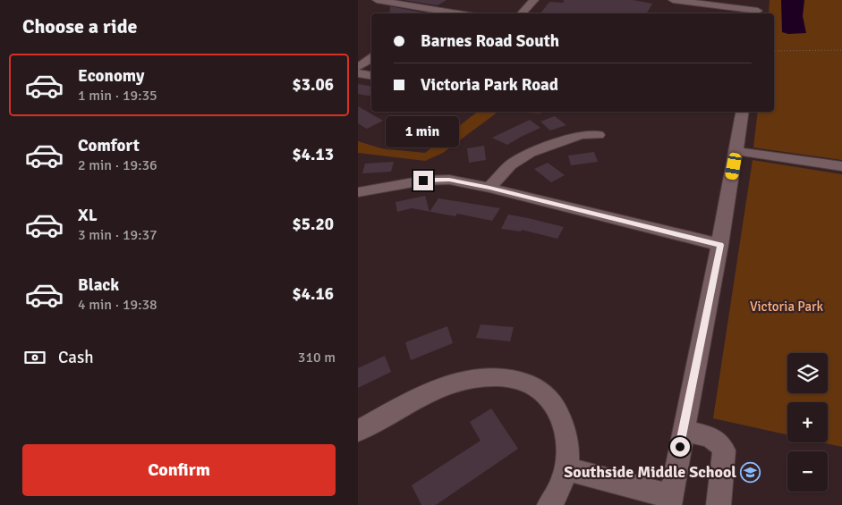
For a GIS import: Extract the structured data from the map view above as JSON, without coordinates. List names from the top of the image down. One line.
{"parks":["Victoria Park"],"places":{"school or university":["Southside Middle School"]},"page":{"heading":"Choose a ride","banner":["Barnes Road South","Victoria Park Road"],"list":[{"name":"Economy","note":"1 min · 19:35","value":"$3.06"},{"name":"Comfort","note":"2 min · 19:36","value":"$4.13"},{"name":"XL","note":"3 min · 19:37","value":"$5.20"},{"name":"Black","note":"4 min · 19:38","value":"$4.16"}],"bubble":"1 min","pay":["Cash","310 m"],"map_buttons":["+","−"],"buttons":"Confirm"}}
